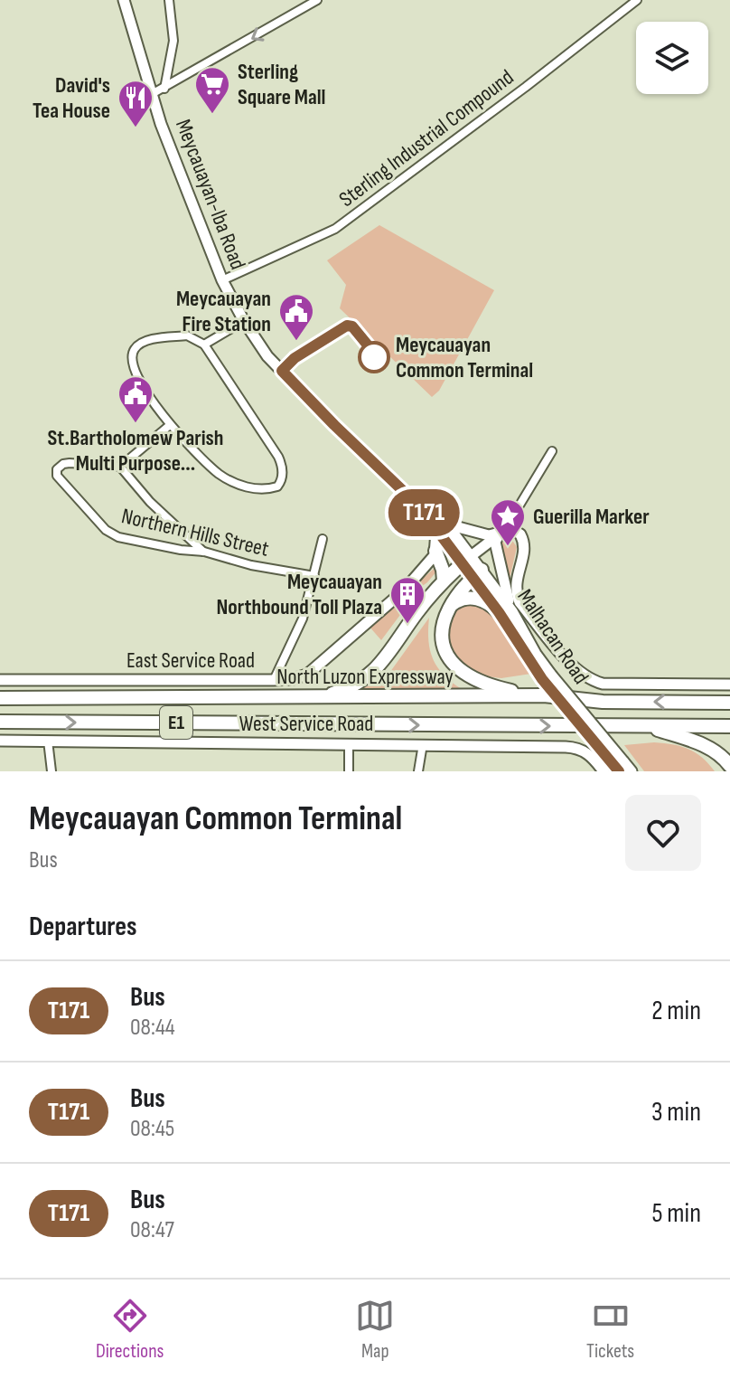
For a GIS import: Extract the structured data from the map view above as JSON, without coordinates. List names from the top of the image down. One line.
{"streets":{"highway":["North Luzon Expressway","E1"],"main road":["Meycauayan-Iba Road","Malhacan Road","East Service Road","West Service Road"],"street":["Sterling Industrial Compound","Northern Hills Street"]},"crossings":[["Sterling Industrial Compound","Meycauayan-Iba Road"],["Meycauayan-Iba Road","Malhacan Road"],["Meycauayan-Iba Road","East Service Road"],["Malhacan Road","East Service Road"],["Malhacan Road","West Service Road"]],"places":{"supermarket":["Sterling Square Mall"],"restaurant":["David's Tea House"],"public building":["Meycauayan Fire Station","St.Bartholomew Parish Multi Purpose..."],"other":["Meycauayan Common Terminal"],"place":["Guerilla Marker"],"building":["Meycauayan Northbound Toll Plaza"]},"lines":["bus line T171"],"page":{"on_map":"T171","heading":[["Meycauayan Common Terminal","Bus"],"Departures"],"list":[{"mark":"T171","name":"Bus","note":"08:44","value":"2 min"},{"mark":"T171","name":"Bus","note":"08:45","value":"3 min"},{"mark":"T171","name":"Bus","note":"08:47","value":"5 min"}],"tabs":["Directions","Map","Tickets"]}}
